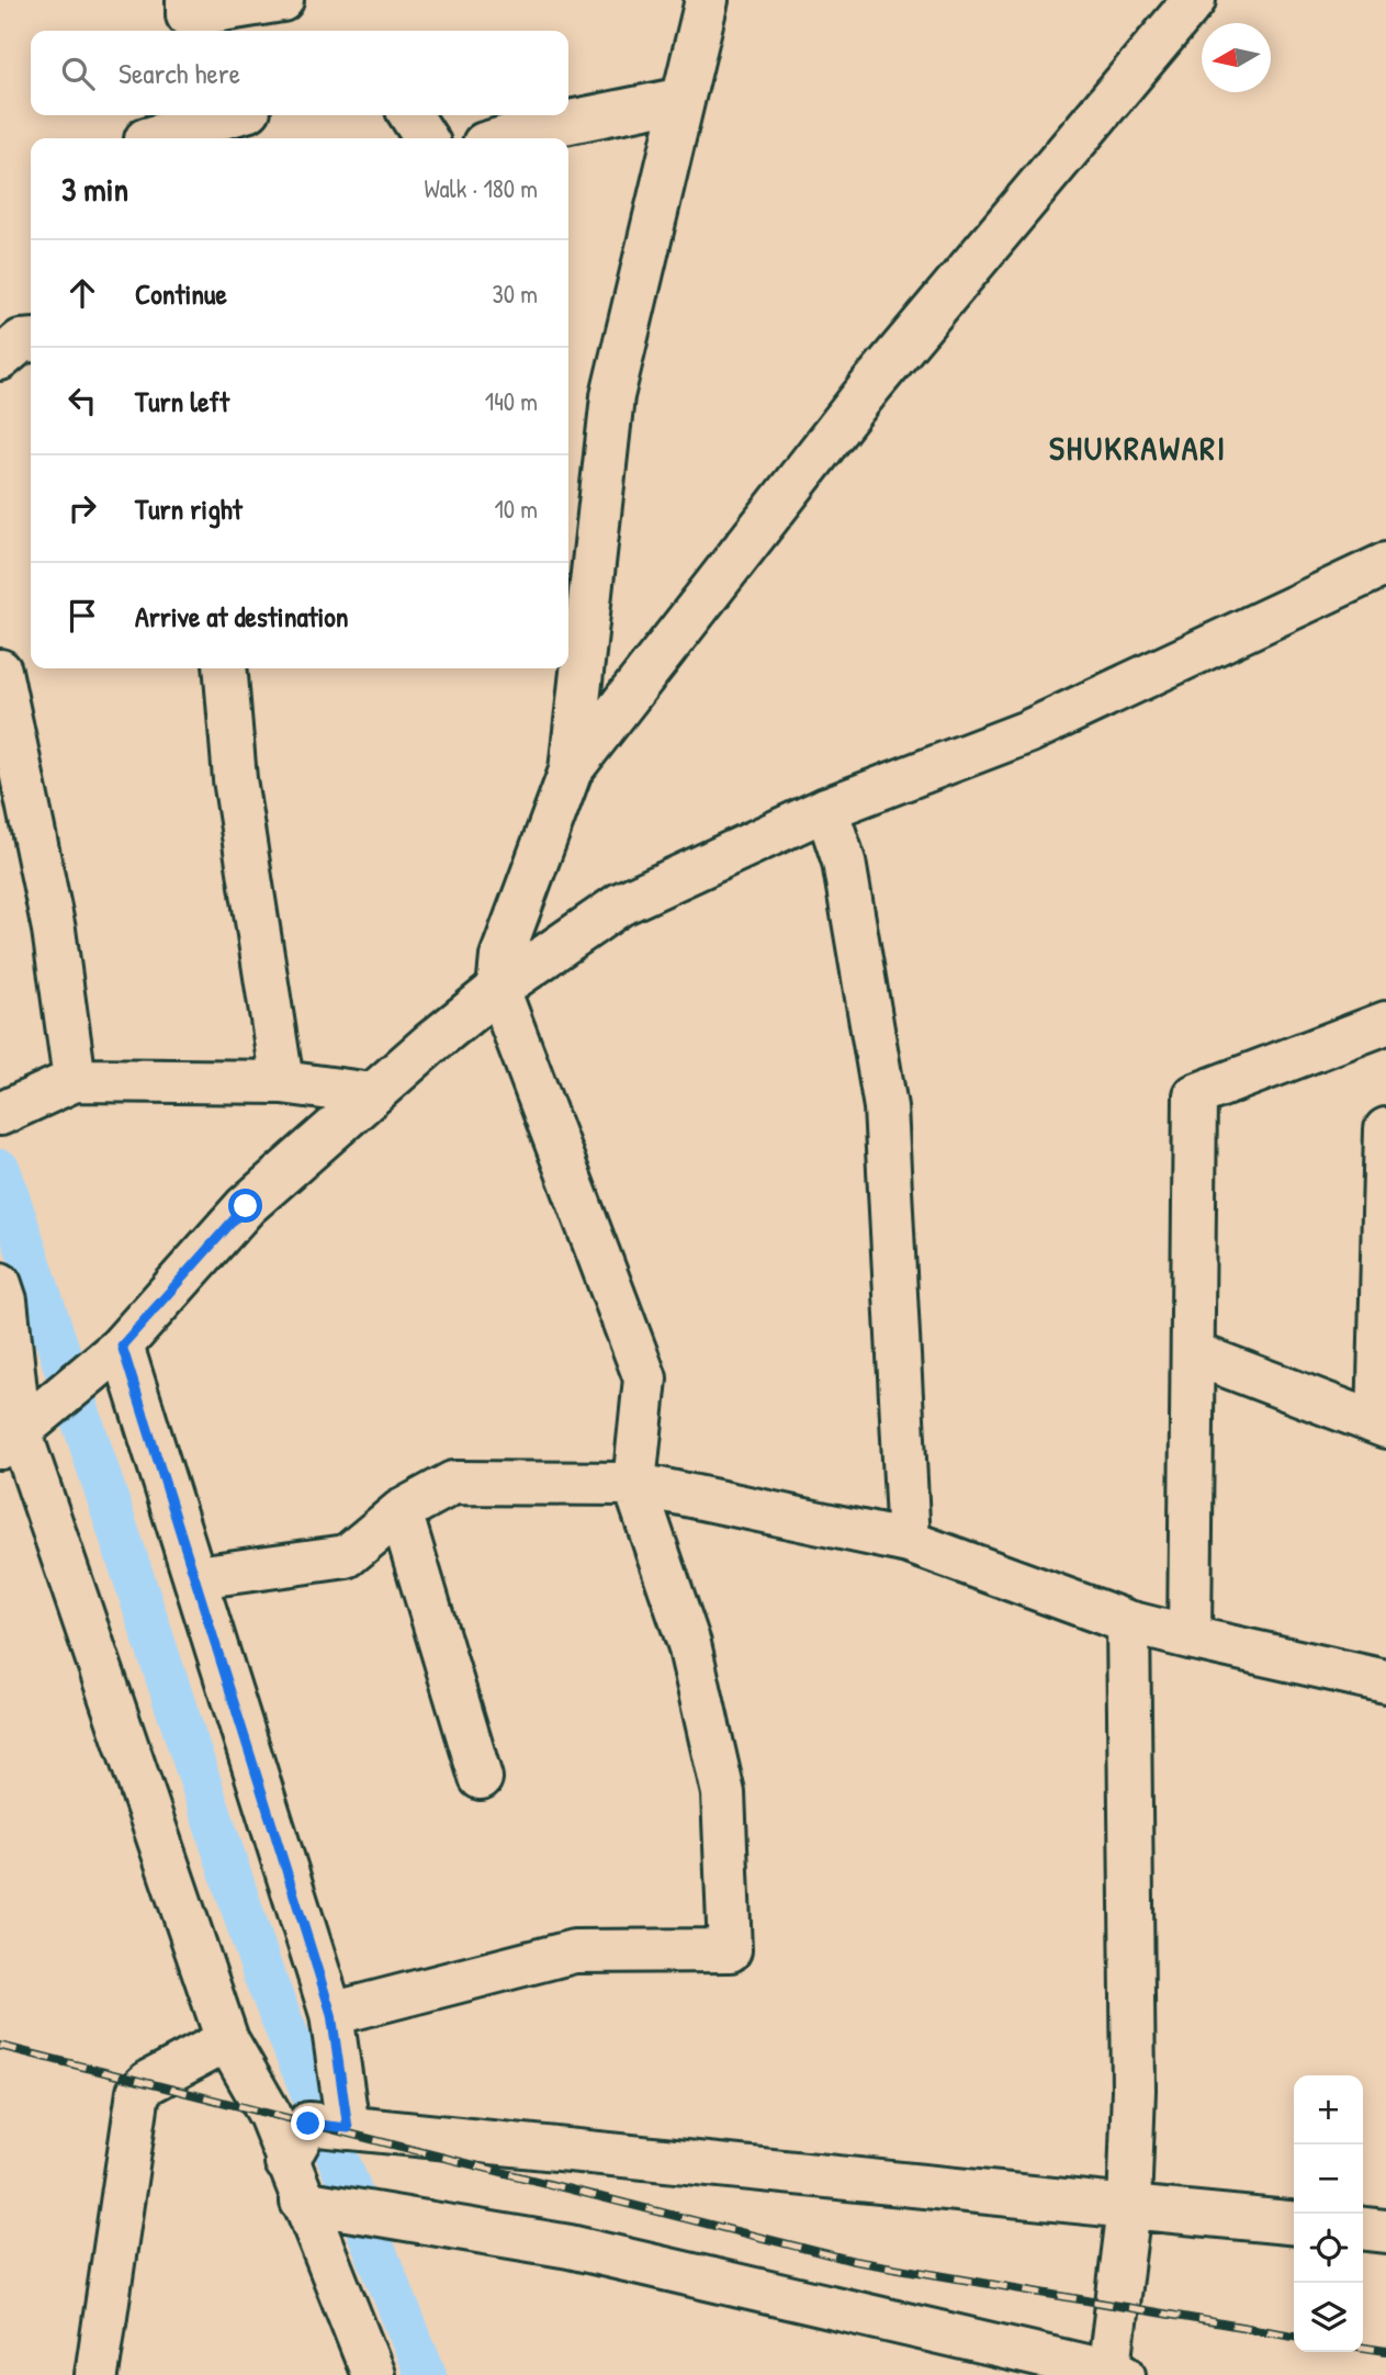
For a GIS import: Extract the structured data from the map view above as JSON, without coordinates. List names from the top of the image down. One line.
{"districts":["SHUKRAWARI"],"north":"left","page":{"search":"Search here","heading":["3 min","Walk · 180 m"],"list":[["Continue","30 m"],["Turn left","140 m"],["Turn right","10 m"],"Arrive at destination"],"map_buttons":["+","−"]}}
